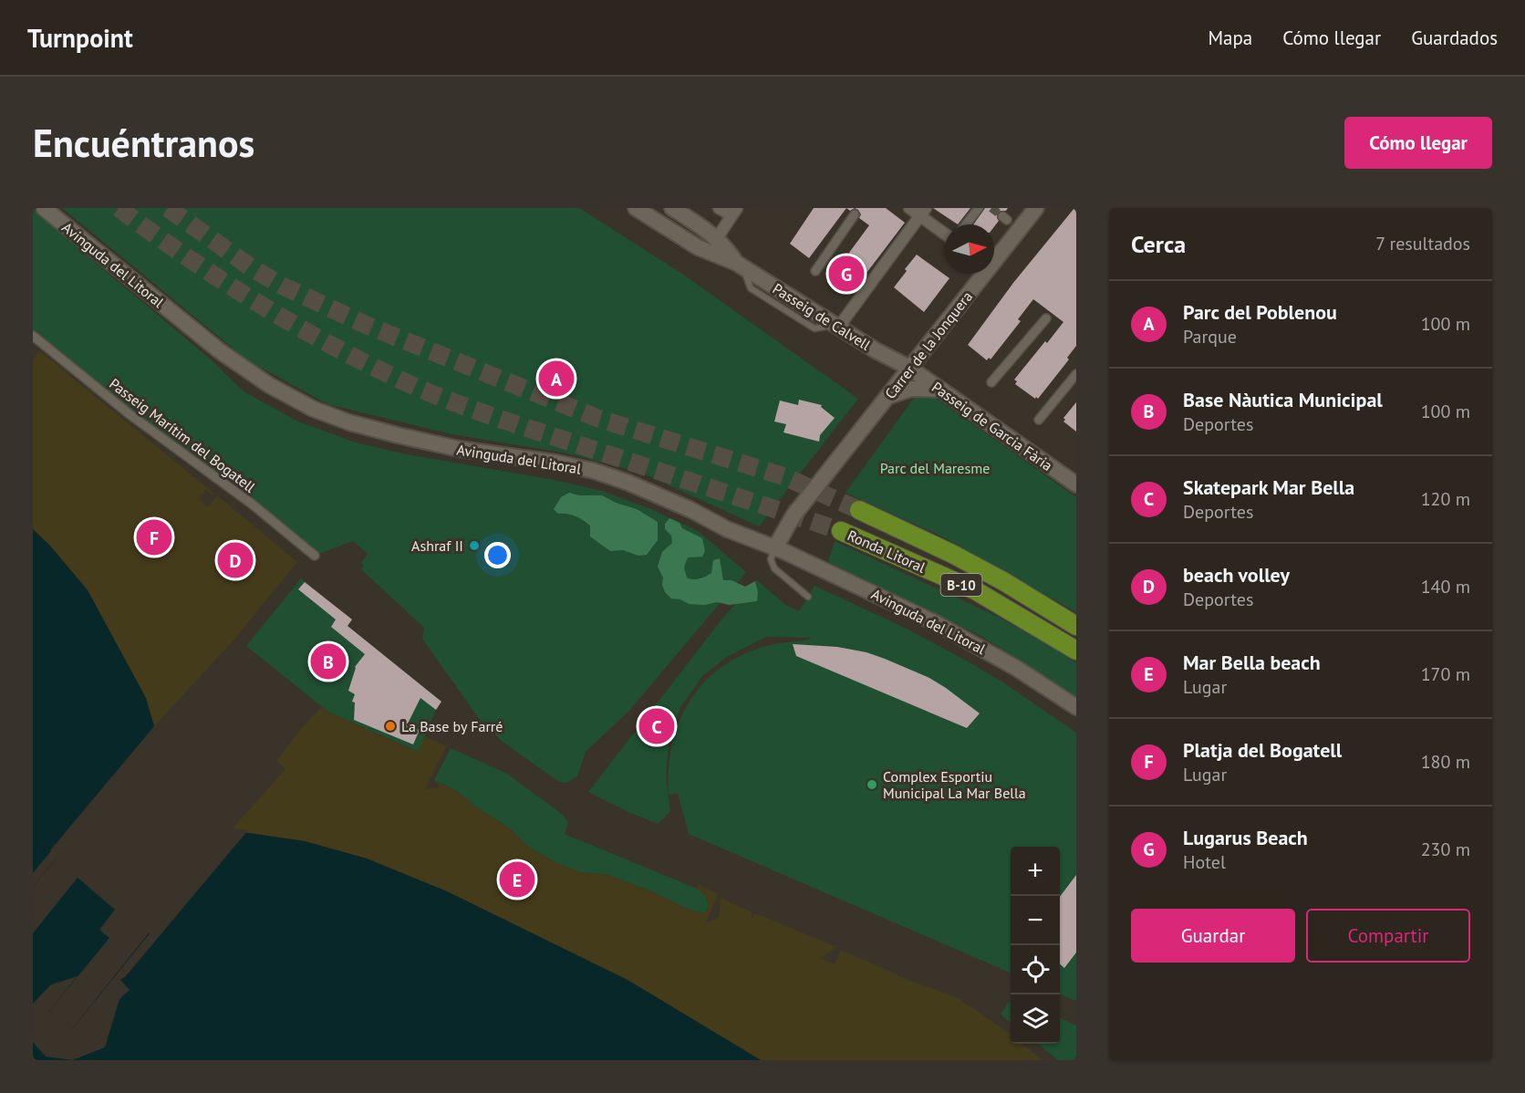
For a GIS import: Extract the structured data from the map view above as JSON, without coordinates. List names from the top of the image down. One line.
{"streets":{"highway":["Ronda Litoral","B-10"],"main road":["Avinguda del Litoral","Passeig de Calvell","Carrer de la Jonquera","Passeig de Garcia Fària"],"street":["Passeig Marítim del Bogatell"]},"crossings":[["Avinguda del Litoral","Carrer de la Jonquera"],["Passeig de Calvell","Carrer de la Jonquera"],["Passeig de Calvell","Passeig de Garcia Fària"],["Carrer de la Jonquera","Passeig de Garcia Fària"]],"parks":["Parc del Maresme"],"places":["Ashraf II","La Base by Farré","Complex Esportiu Municipal La Mar Bella"],"north":"right","page":{"header":"Turnpoint","nav":["Mapa","Cómo llegar","Guardados"],"buttons":["Cómo llegar",["Guardar","Compartir"]],"title":"Encuéntranos","heading":["Cerca","7 resultados"],"pins":["G","A","F","D","B","C","E"],"list":[{"mark":"A","name":"Parc del Poblenou","note":"Parque","value":"100 m"},{"mark":"B","name":"Base Nàutica Municipal","note":"Deportes","value":"100 m"},{"mark":"C","name":"Skatepark Mar Bella","note":"Deportes","value":"120 m"},{"mark":"D","name":"beach volley","note":"Deportes","value":"140 m"},{"mark":"E","name":"Mar Bella beach","note":"Lugar","value":"170 m"},{"mark":"F","name":"Platja del Bogatell","note":"Lugar","value":"180 m"},{"mark":"G","name":"Lugarus Beach","note":"Hotel","value":"230 m"}],"map_buttons":["+","−"]}}
